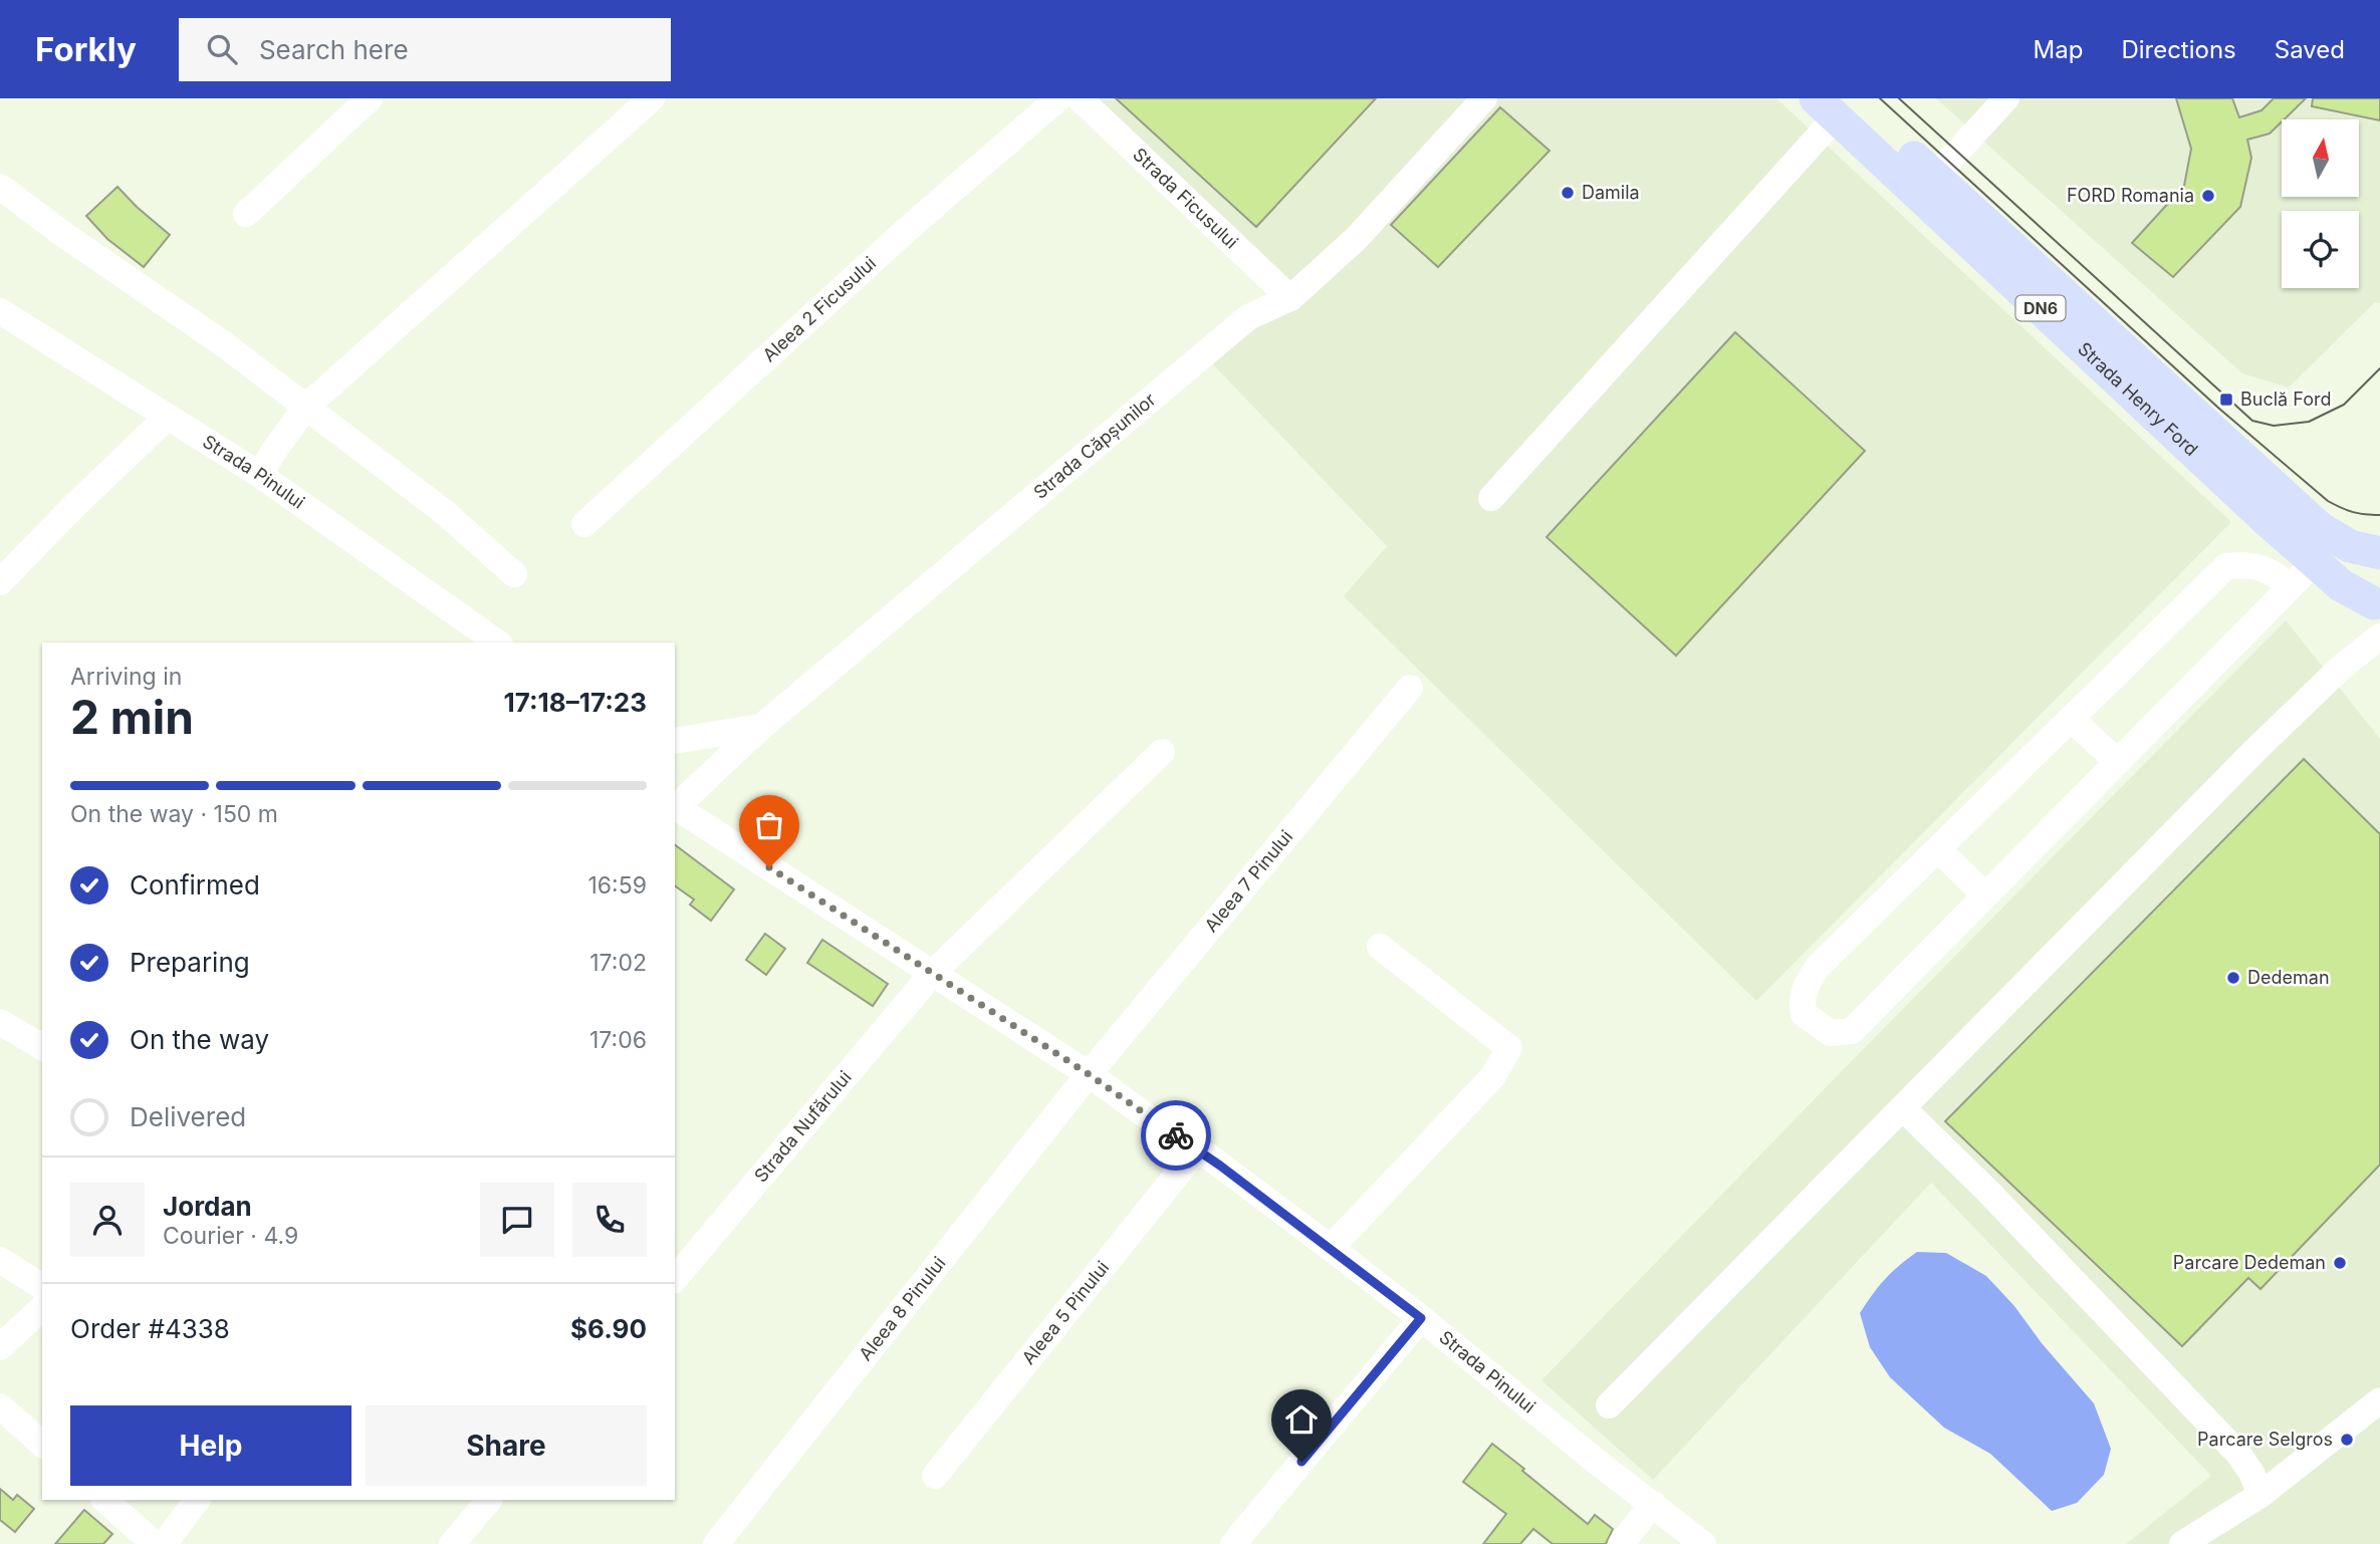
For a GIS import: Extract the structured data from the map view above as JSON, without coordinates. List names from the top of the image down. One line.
{"streets":{"main road":["DN6","Strada Henry Ford"],"street":["Strada Ficusului","Aleea 2 Ficusului","Strada Căpșunilor","Strada Pinului","Aleea 7 Pinului","Strada Nufărului","Aleea 8 Pinului","Aleea 5 Pinului"]},"crossings":[["Strada Ficusului","Strada Căpșunilor"],["Strada Căpșunilor","Strada Pinului"],["Strada Pinului","Aleea 7 Pinului"],["Strada Pinului","Strada Nufărului"],["Strada Pinului","Aleea 8 Pinului"],["Strada Pinului","Aleea 5 Pinului"],["Aleea 7 Pinului","Aleea 8 Pinului"]],"places":{"other":["Damila","FORD Romania","Dedeman","Parcare Dedeman","Parcare Selgros"],"transit":["Buclă Ford"]},"north":"top","page":{"header":"Forkly","search":"Search here","nav":["Map","Directions","Saved"],"heading":["2 min","Arriving in","17:18–17:23"],"panel":["Jordan","Courier · 4.9","Order #4338","$6.90"],"bar":"On the way · 150 m","list":[["Confirmed","16:59"],["Preparing","17:02"],["On the way","17:06"],"Delivered"],"buttons":["Help","Share"]}}
